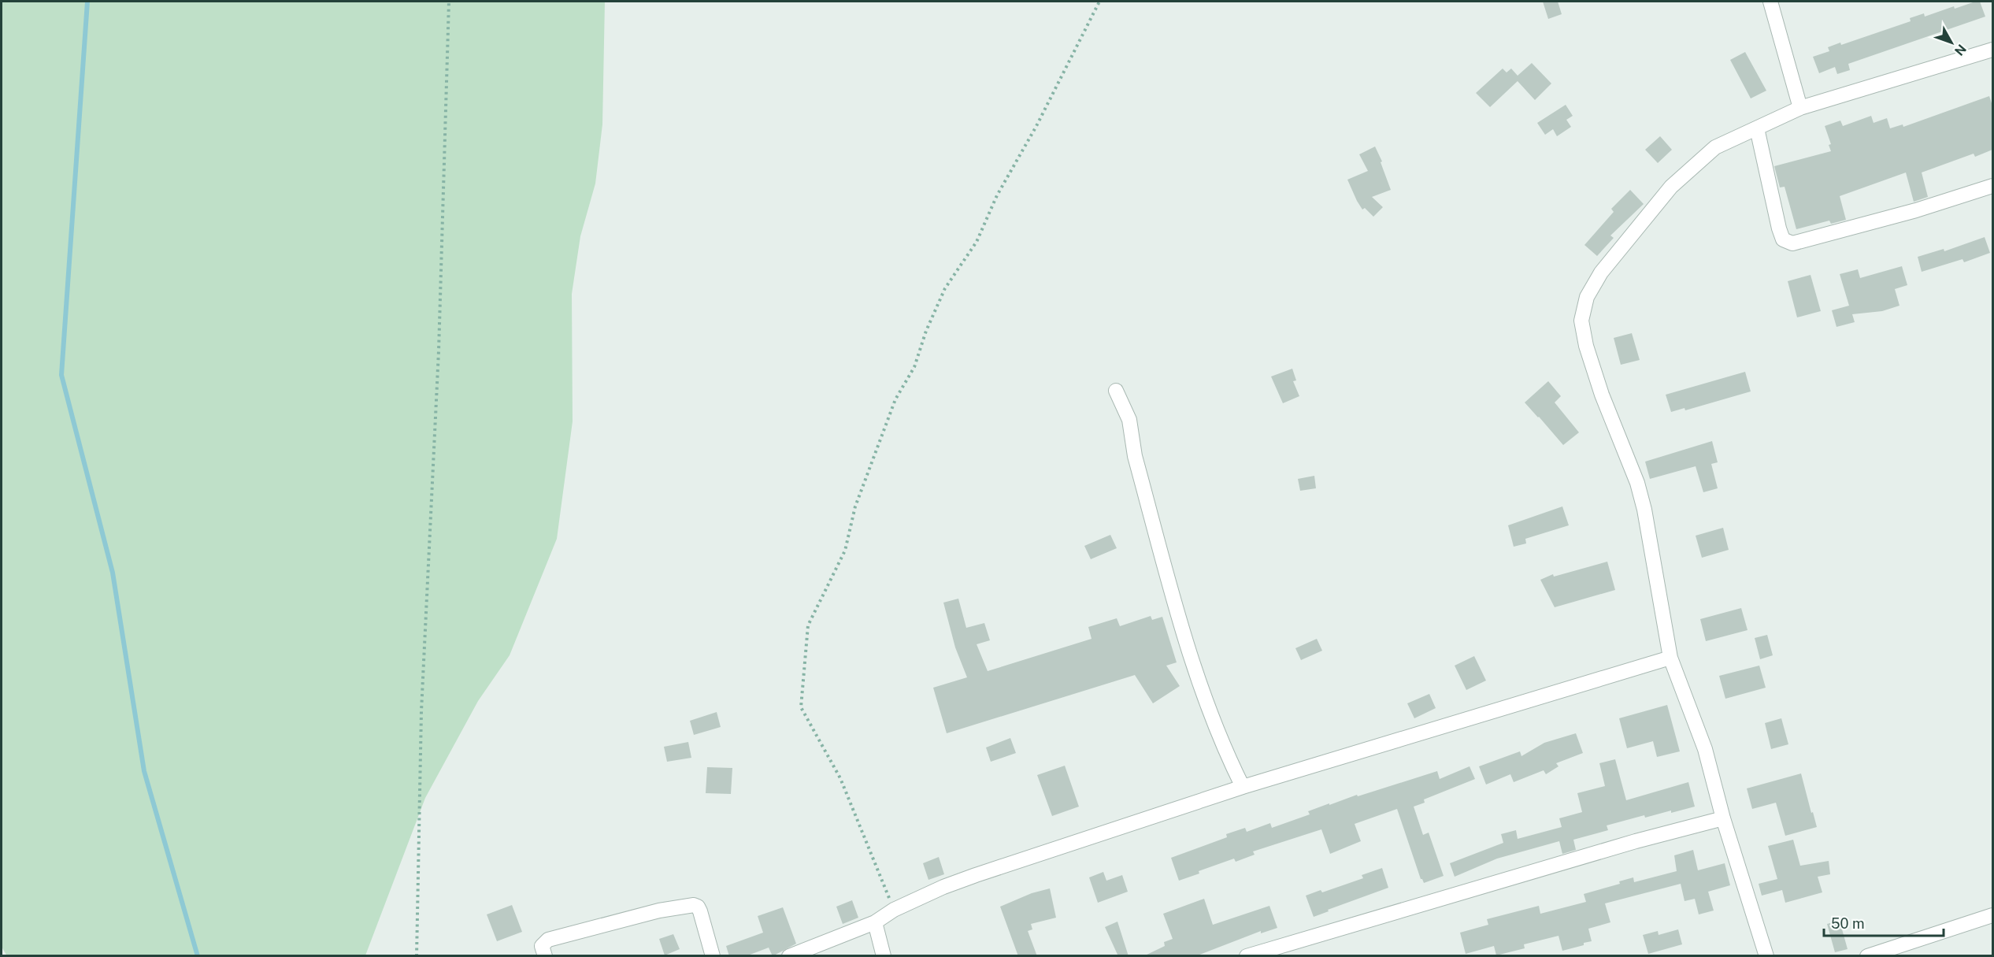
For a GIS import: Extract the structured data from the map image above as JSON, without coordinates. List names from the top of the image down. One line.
{"scale_bar":"50 m","north":"bottom right"}
